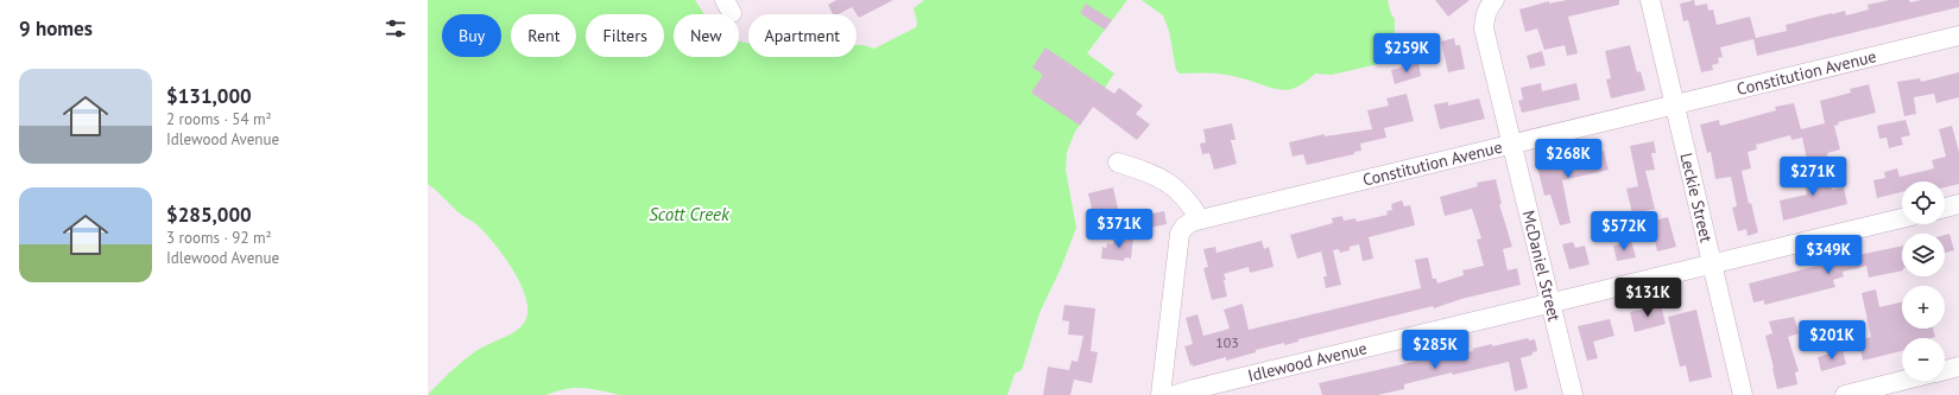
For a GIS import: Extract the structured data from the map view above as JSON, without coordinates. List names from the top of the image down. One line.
{"streets":{"street":["Constitution Avenue","Leckie Street","McDaniel Street","Idlewood Avenue"]},"crossings":[["Constitution Avenue","Leckie Street"],["Constitution Avenue","McDaniel Street"],["Leckie Street","Idlewood Avenue"],["McDaniel Street","Idlewood Avenue"]],"water":["Scott Creek"],"house_numbers":["103"],"page":{"heading":"9 homes","chip":["Buy","Rent","Filters","New","Apartment"],"price":["$259K","$268K","$271K","$371K","$572K","$349K","$131K","$201K","$285K"],"list":[{"name":"$131,000","note":"2 rooms · 54 m² · Idlewood Avenue"},{"name":"$285,000","note":"3 rooms · 92 m² · Idlewood Avenue"}],"map_buttons":["+","−"]}}
